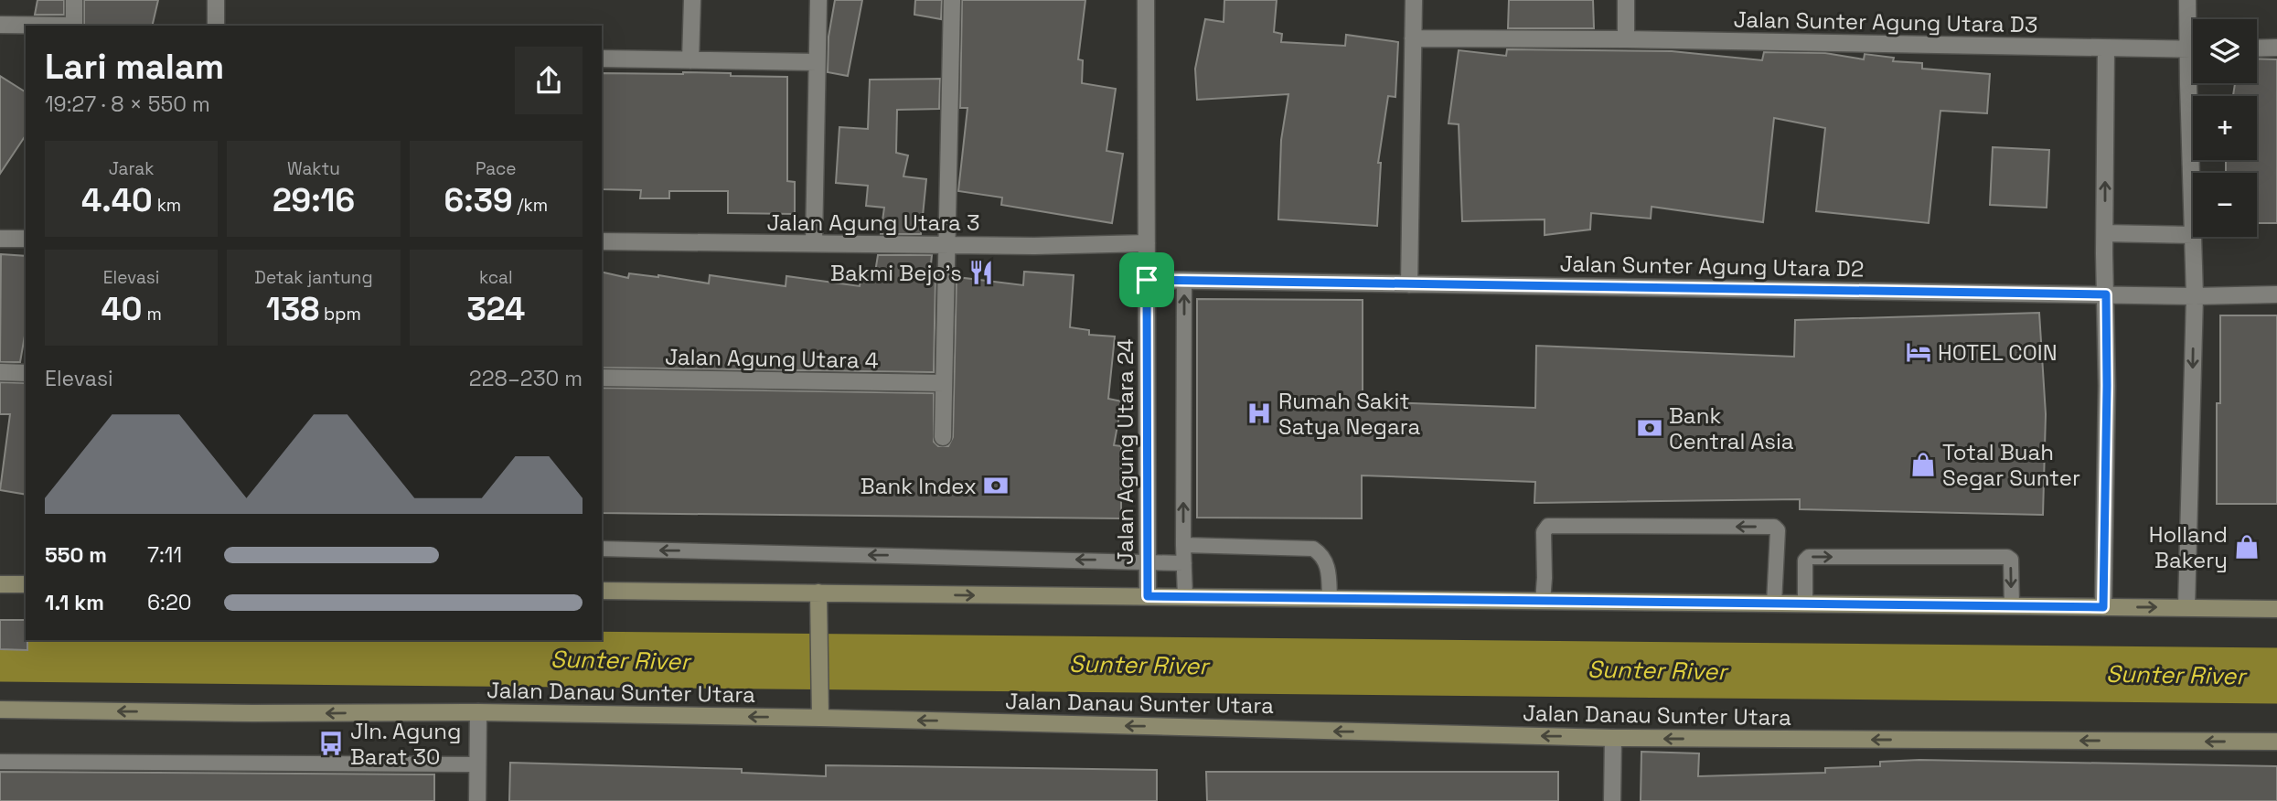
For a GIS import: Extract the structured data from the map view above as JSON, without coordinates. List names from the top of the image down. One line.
{"streets":{"main road":["Jalan Danau Sunter Utara"],"street":["Jalan Sunter Agung Utara D3","Jalan Agung Utara 3","Jalan Sunter Agung Utara D2","Jalan Agung Utara 4","Jalan Agung Utara 24"]},"crossings":[["Jalan Agung Utara 3","Jalan Agung Utara 24"],["Jalan Sunter Agung Utara D2","Jalan Agung Utara 24"]],"water":["Sunter River"],"places":{"restaurant":["Bakmi Bejo's"],"hotel":["HOTEL COIN"],"hospital":["Rumah Sakit Satya Negara"],"bank":["Bank Central Asia","Bank Index"],"shop":["Total Buah Segar Sunter","Holland Bakery"],"bus stop":["Jln. Agung Barat 30"]},"page":{"map_buttons":["+","−"],"heading":["Lari malam","19:27 · 8 × 550 m"],"stats":[["Jarak","4.40 km"],["Waktu","29:16"],["Pace","6:39 /km"],["Elevasi","40 m"],["Detak jantung","138 bpm"],["kcal","324"]],"chart":["Elevasi","228–230 m"],"list":[{"name":"550 m","note":"7:11"},{"name":"1.1 km","note":"6:20"}]}}
